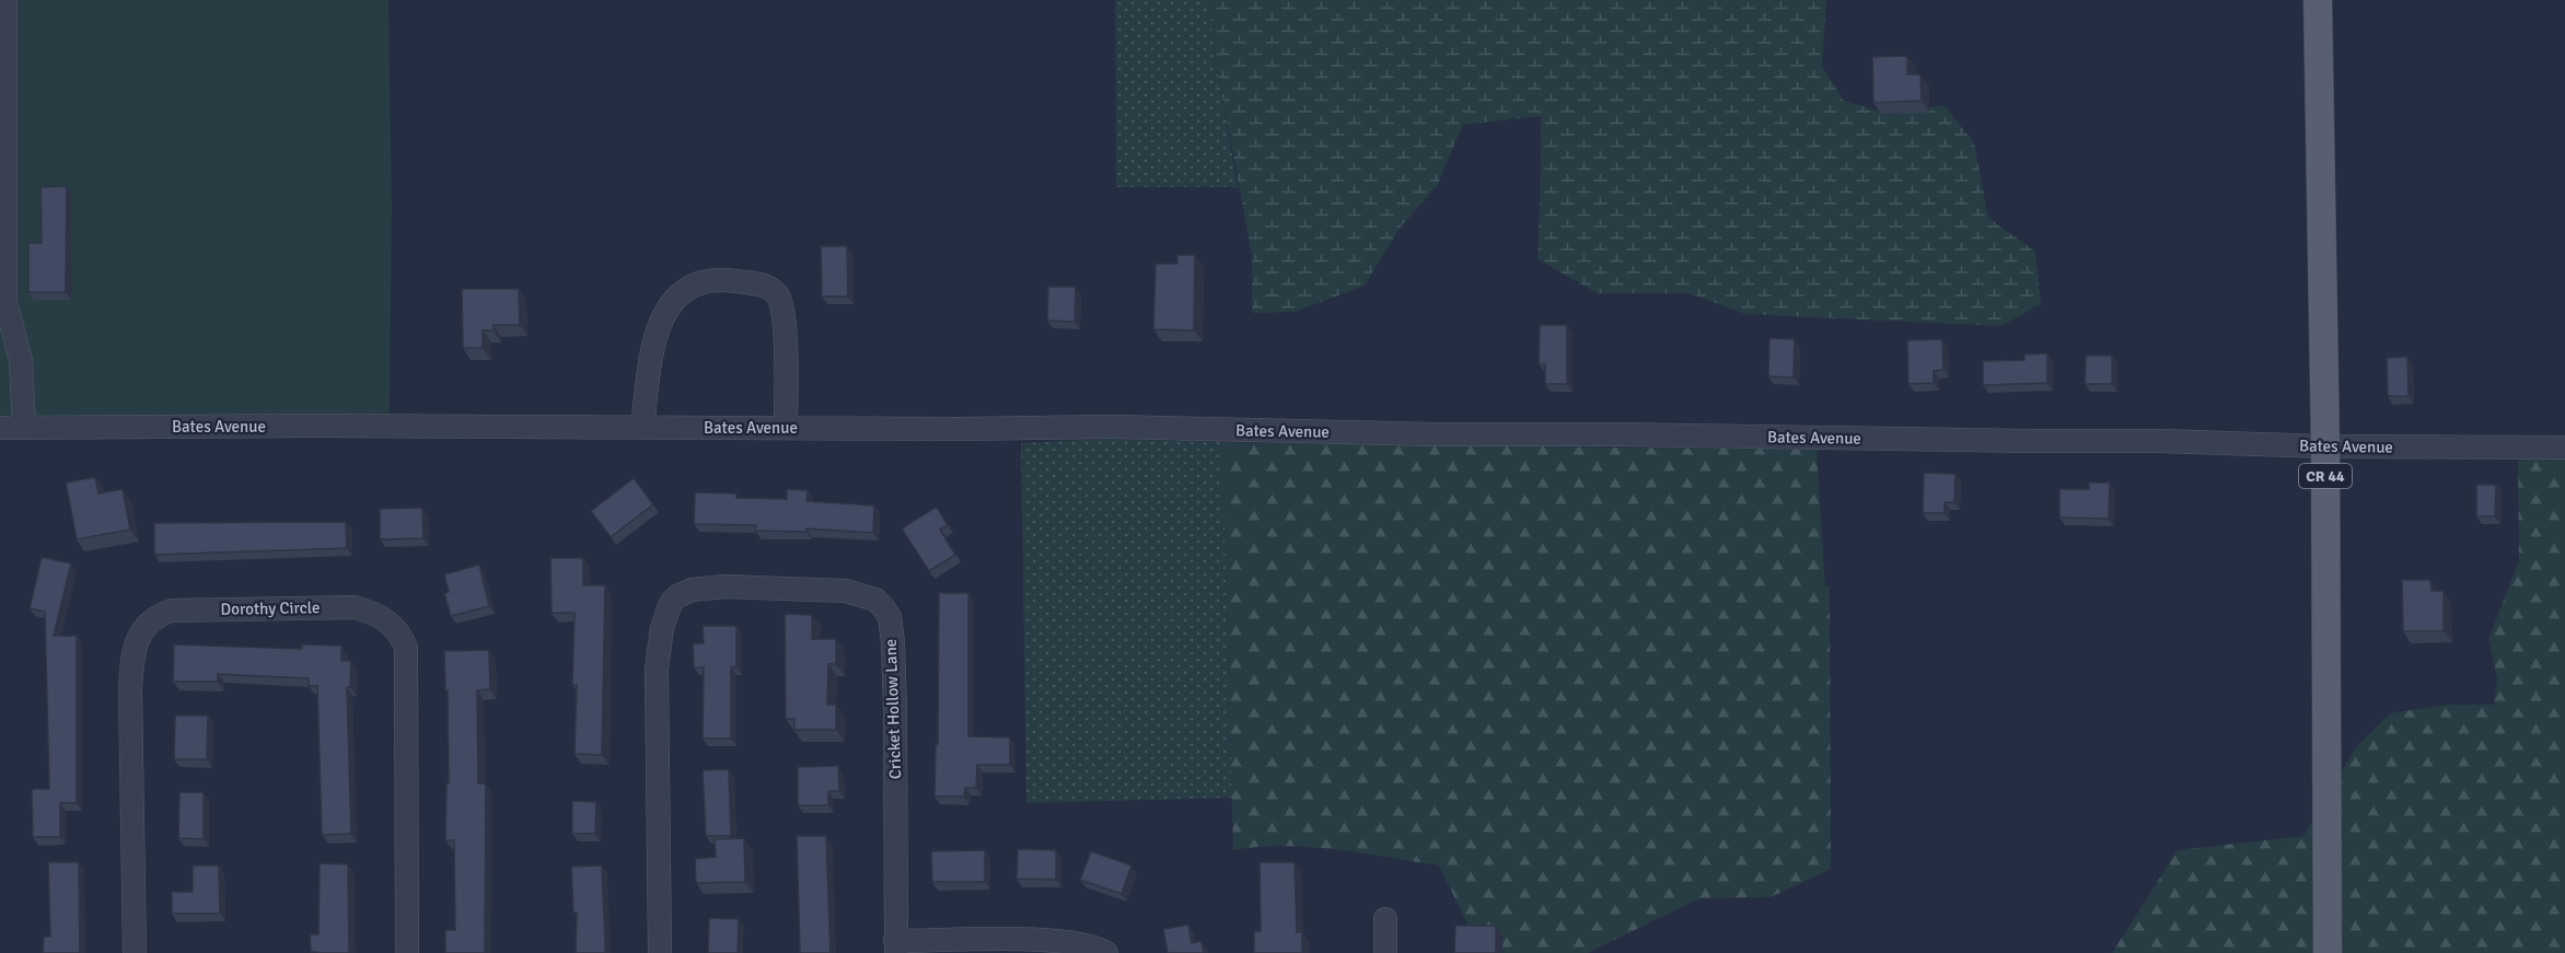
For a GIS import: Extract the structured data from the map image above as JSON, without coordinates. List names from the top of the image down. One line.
{"streets":{"main road":["CR 44"],"street":["Bates Avenue","Dorothy Circle","Cricket Hollow Lane"]},"crossings":[["Bates Avenue","CR 44"]]}
